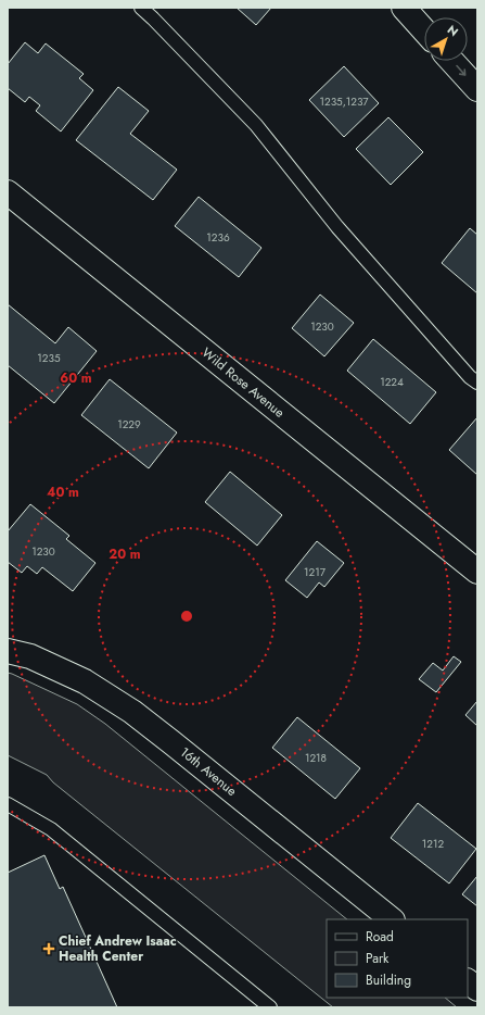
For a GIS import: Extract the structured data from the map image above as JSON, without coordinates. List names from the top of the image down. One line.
{"streets":{"street":["Wild Rose Avenue","16th Avenue"]},"places":{"health":["Chief Andrew Isaac Health Center"]},"house_numbers":["1235,1237","1236","1230","1235","1224","1229","1230","1217","1218","1212"],"legend":["Road","Park","Building"],"north":"top right","rings":["60 m","40 m","20 m"]}
